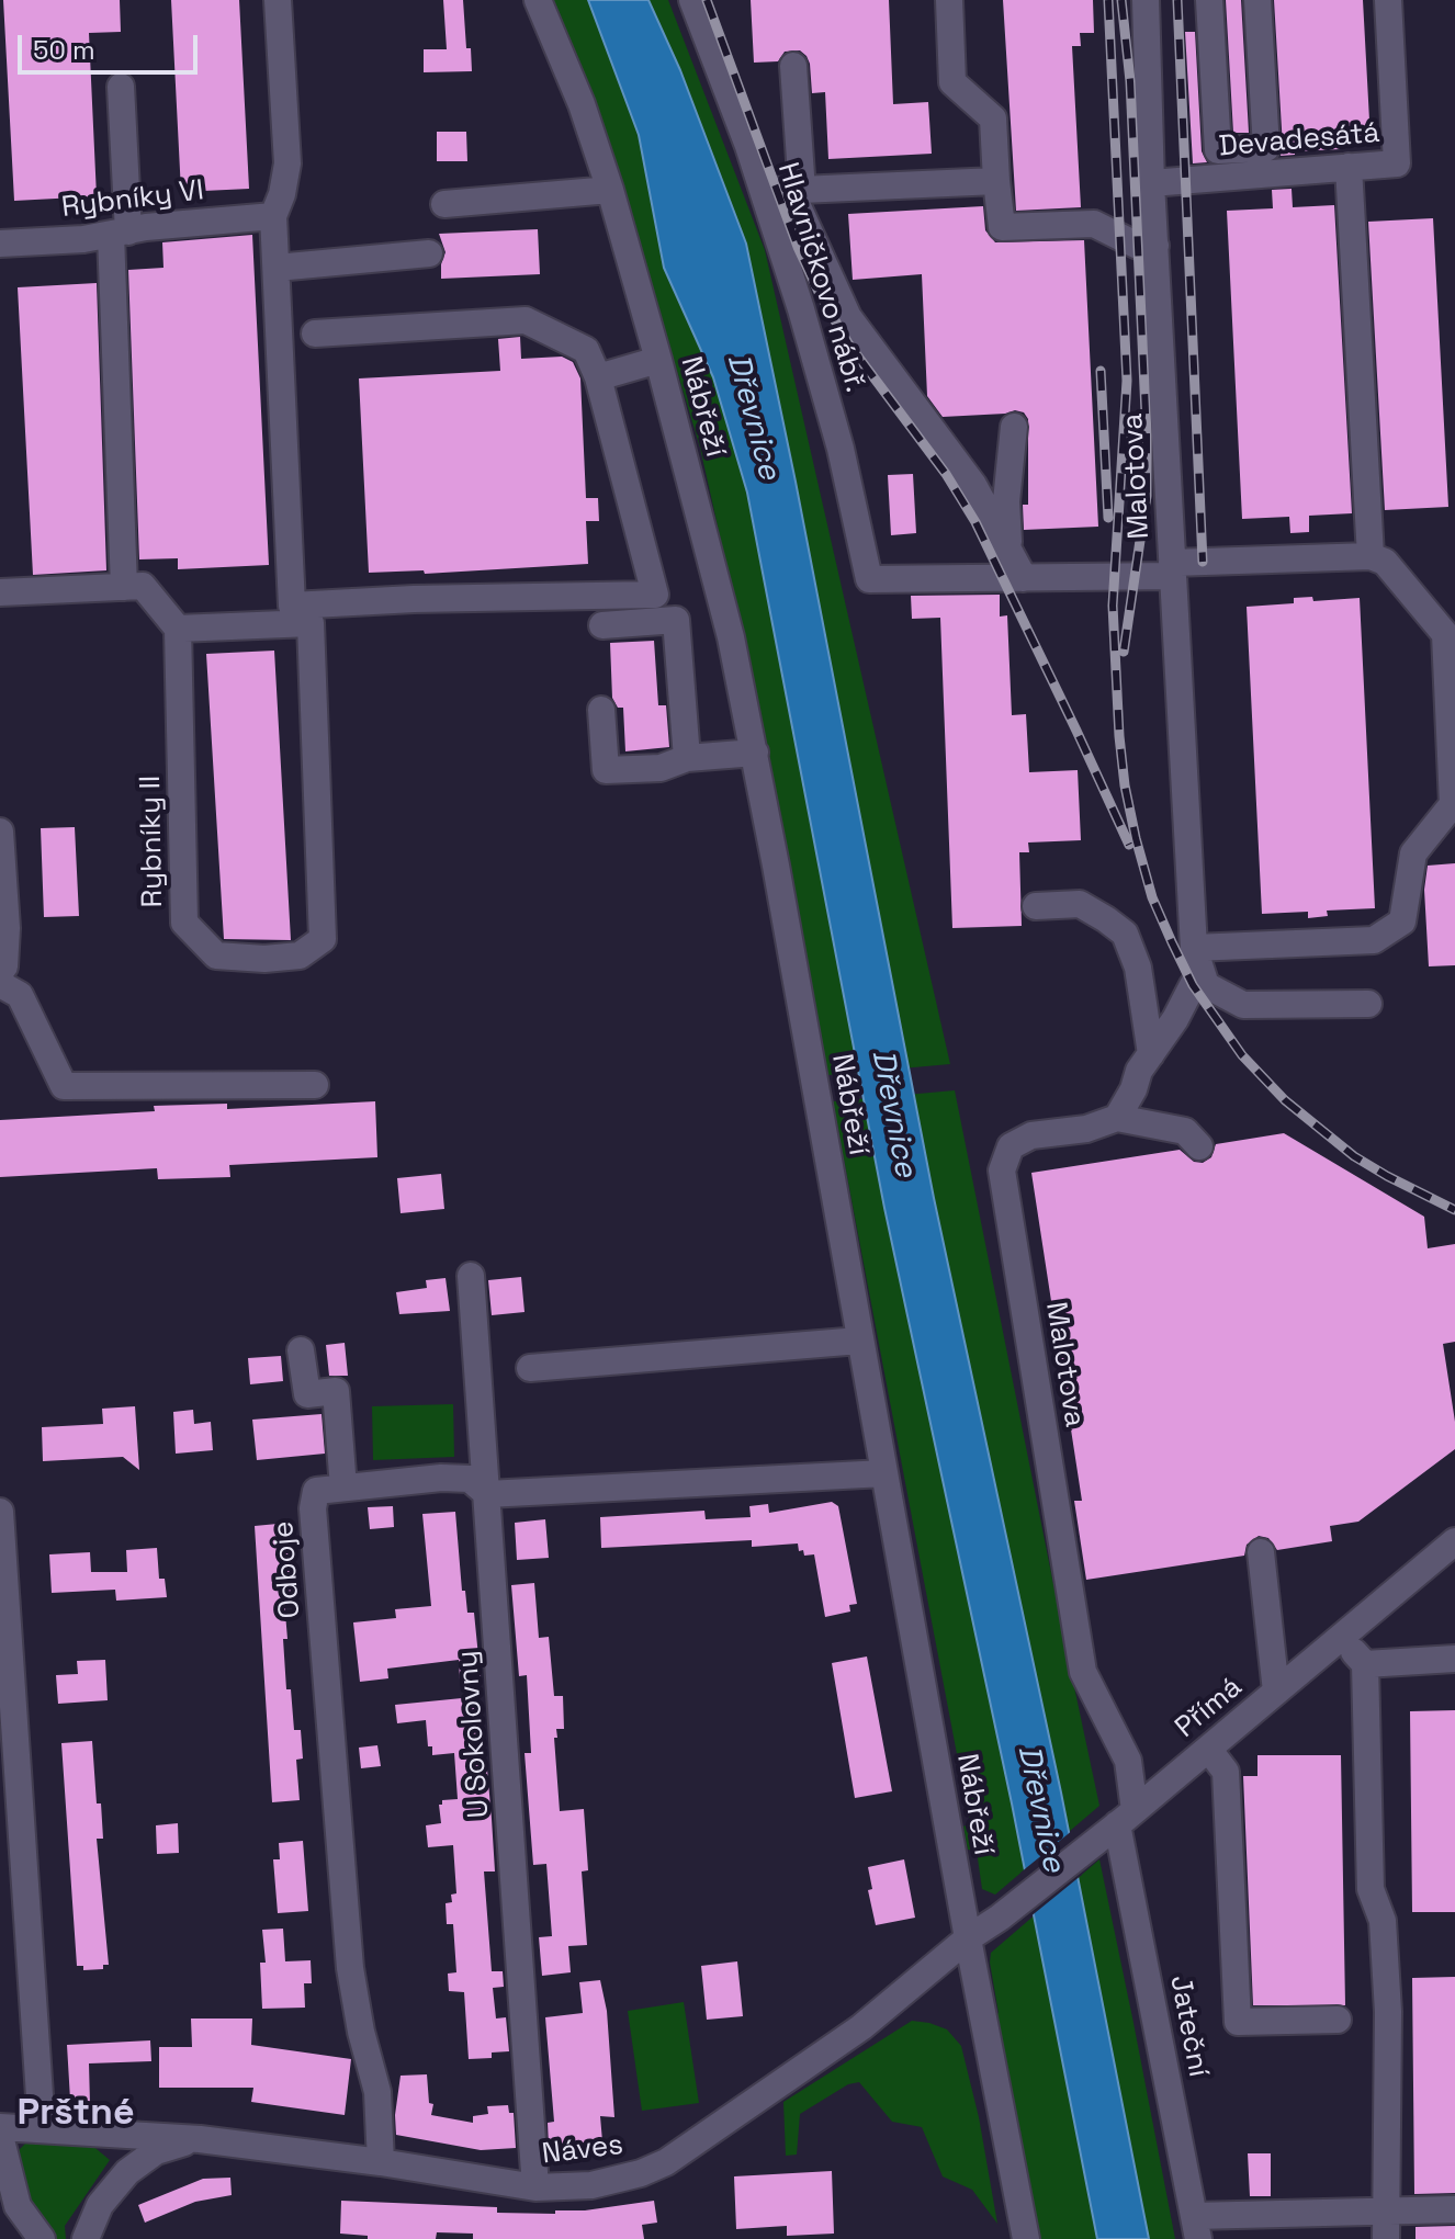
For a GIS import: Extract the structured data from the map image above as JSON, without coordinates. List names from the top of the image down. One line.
{"streets":{"street":["Devadesátá","Rybníky VI","Hlavničkovo nábř.","Nábřeží","Malotova","Rybníky II","Odboje","Přímá","U Sokolovny","Jateční","Náves"]},"crossings":[["Devadesátá","Malotova"],["Rybníky VI","Rybníky II"],["Nábřeží","Odboje"],["Nábřeží","Náves"],["Malotova","Přímá"],["Malotova","Jateční"],["Odboje","U Sokolovny"],["Odboje","Náves"],["Přímá","Jateční"],["Přímá","Náves"],["U Sokolovny","Náves"]],"districts":["Prštné"],"water":["Dřevnice"],"scale_bar":"50 m"}
